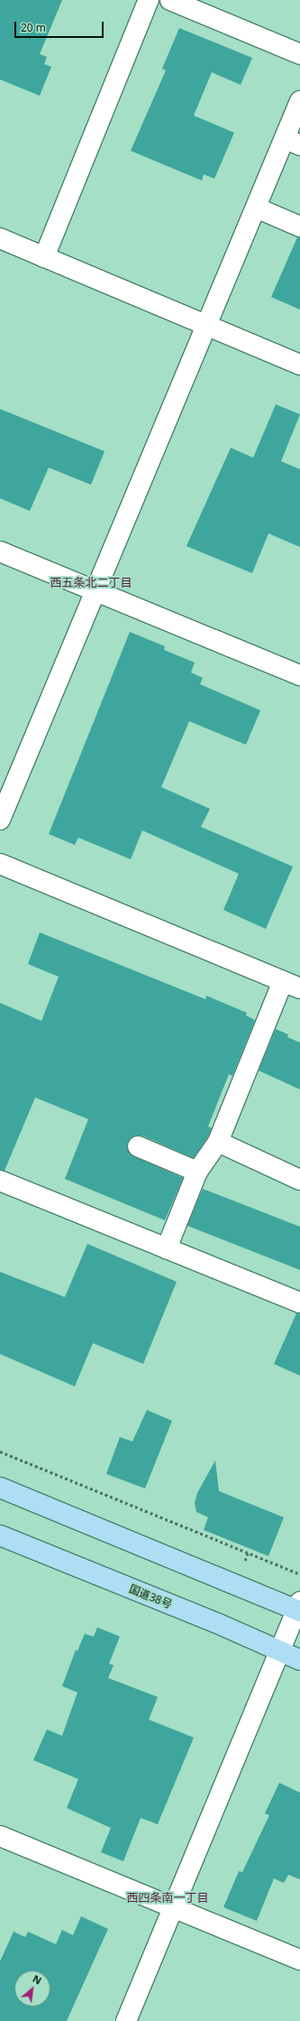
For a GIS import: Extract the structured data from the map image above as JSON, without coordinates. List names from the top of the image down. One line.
{"streets":{"highway":["国道38号"]},"districts":["西五条北二丁目","西四条南一丁目"],"scale_bar":"20 m","north":"top right"}
